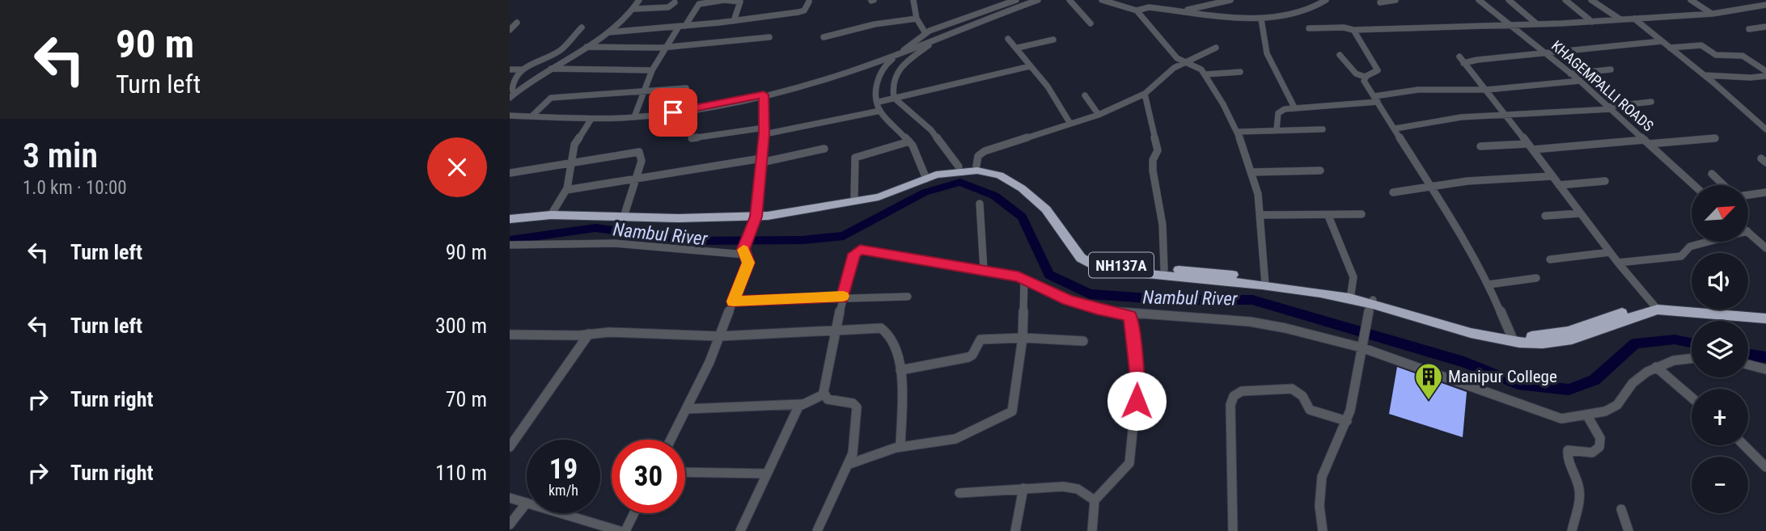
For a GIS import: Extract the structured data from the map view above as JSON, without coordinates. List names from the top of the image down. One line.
{"streets":{"highway":["NH137A"],"street":["KHAGEMPALLI ROADS"]},"water":["Nambul River"],"places":{"building":["Manipur College"]},"north":"top right","page":{"turn":["90 m","Turn left"],"heading":["3 min","1.0 km · 10:00"],"map_buttons":["+","−"],"list":[{"name":"Turn left","value":"90 m"},{"name":"Turn left","value":"300 m"},{"name":"Turn right","value":"70 m"},{"name":"Turn right","value":"110 m"}],"speed":"19 km/h","limit":"30"}}
